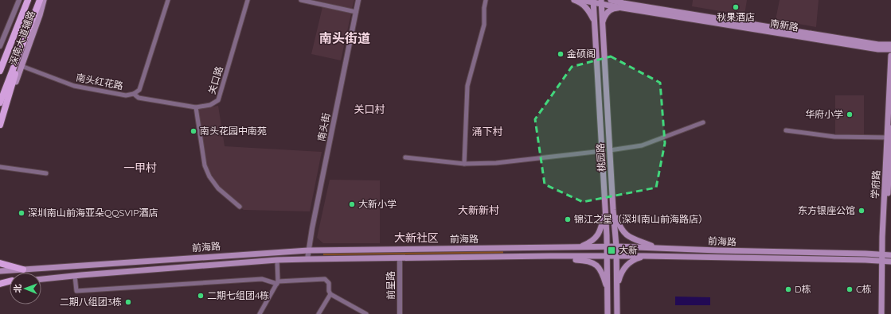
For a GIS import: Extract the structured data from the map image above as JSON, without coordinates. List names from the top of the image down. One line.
{"streets":{"main road":["南新路","深南大道辅路","桃园路","学府路","前海路"],"street":["关口路","南头红花路","南头街","前星路"]},"crossings":[["南新路","桃园路"],["深南大道辅路","南头红花路"],["关口路","南头红花路"],["南头街","前海路"],["桃园路","前海路"],["学府路","前海路"],["前海路","前星路"]],"districts":["南头街道","关口村","涌下村","一甲村","大新新村","大新社区"],"places":{"other":["秋果酒店","金硕阁","华府小学","南头花园中南苑","大新小学","东方银座公馆","深圳南山前海亚朵QQSVIP酒店","锦江之星（深圳南山前海路店）","D栋","C栋","二期七组团4栋","二期八组团3栋"],"transit":["大新"]},"north":"left"}
